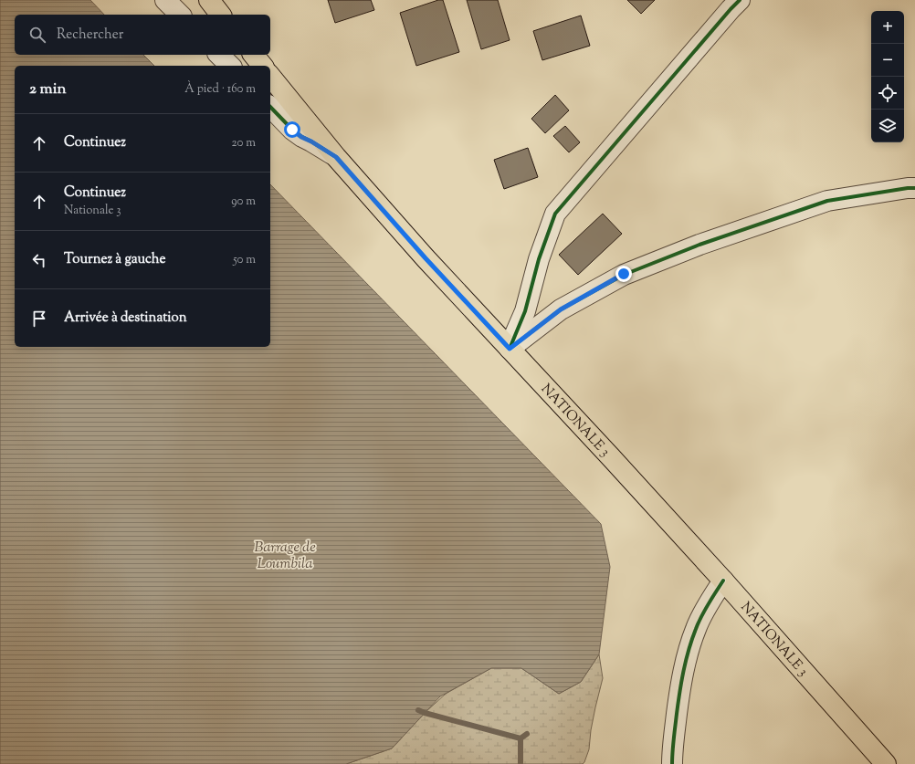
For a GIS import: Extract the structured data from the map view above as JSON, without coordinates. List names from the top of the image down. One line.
{"streets":{"main road":["NATIONALE 3"]},"water":["Barrage de Loumbila"],"page":{"map_buttons":["+","−"],"search":"Rechercher","heading":["2 min","À pied · 160 m"],"list":[["Continuez","20 m"],["Continuez","Nationale 3","90 m"],["Tournez à gauche","50 m"],"Arrivée à destination"]}}
